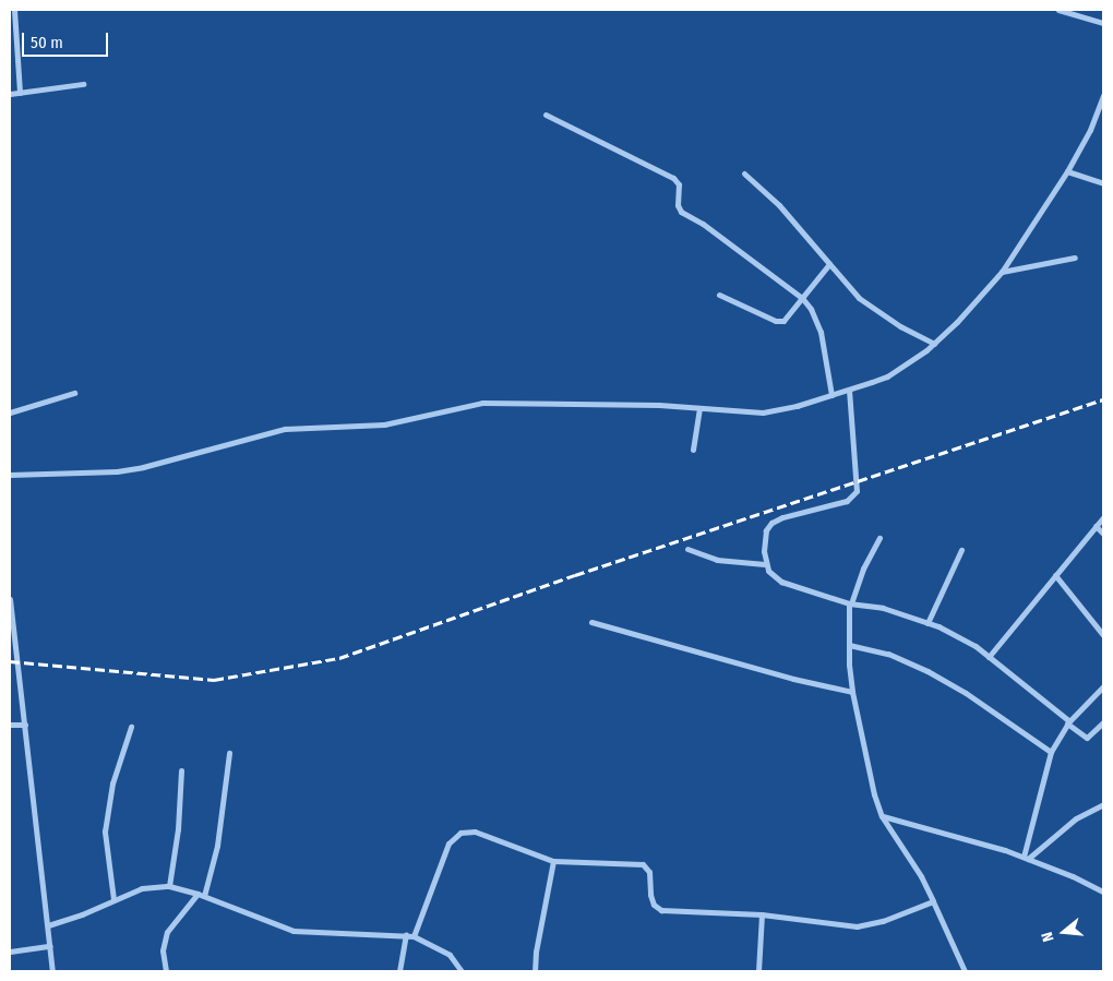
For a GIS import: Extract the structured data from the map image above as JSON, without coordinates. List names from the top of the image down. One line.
{"scale_bar":"50 m","north":"left"}
